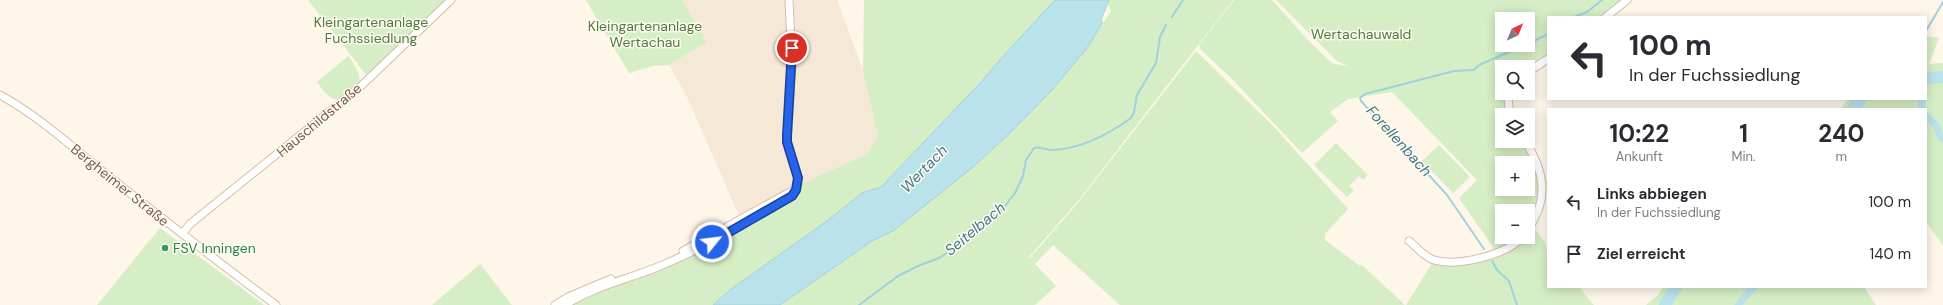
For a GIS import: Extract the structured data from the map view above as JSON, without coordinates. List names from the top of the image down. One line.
{"streets":{"street":["Hauschildstraße","Bergheimer Straße"]},"crossings":[["Hauschildstraße","Bergheimer Straße"]],"water":["Forellenbach","Wertach","Seitelbach"],"parks":["Kleingartenanlage Fuchssiedlung","Kleingartenanlage Wertachau","Wertachauwald"],"places":["FSV Inningen"],"north":"top right","page":{"map_buttons":["+","−"],"turn":["100 m","In der Fuchssiedlung"],"eta":["10:22","Ankunft","1","Min.","240","m"],"list":[{"name":"Links abbiegen","note":"In der Fuchssiedlung","value":"100 m"},{"name":"Ziel erreicht","value":"140 m"}]}}
